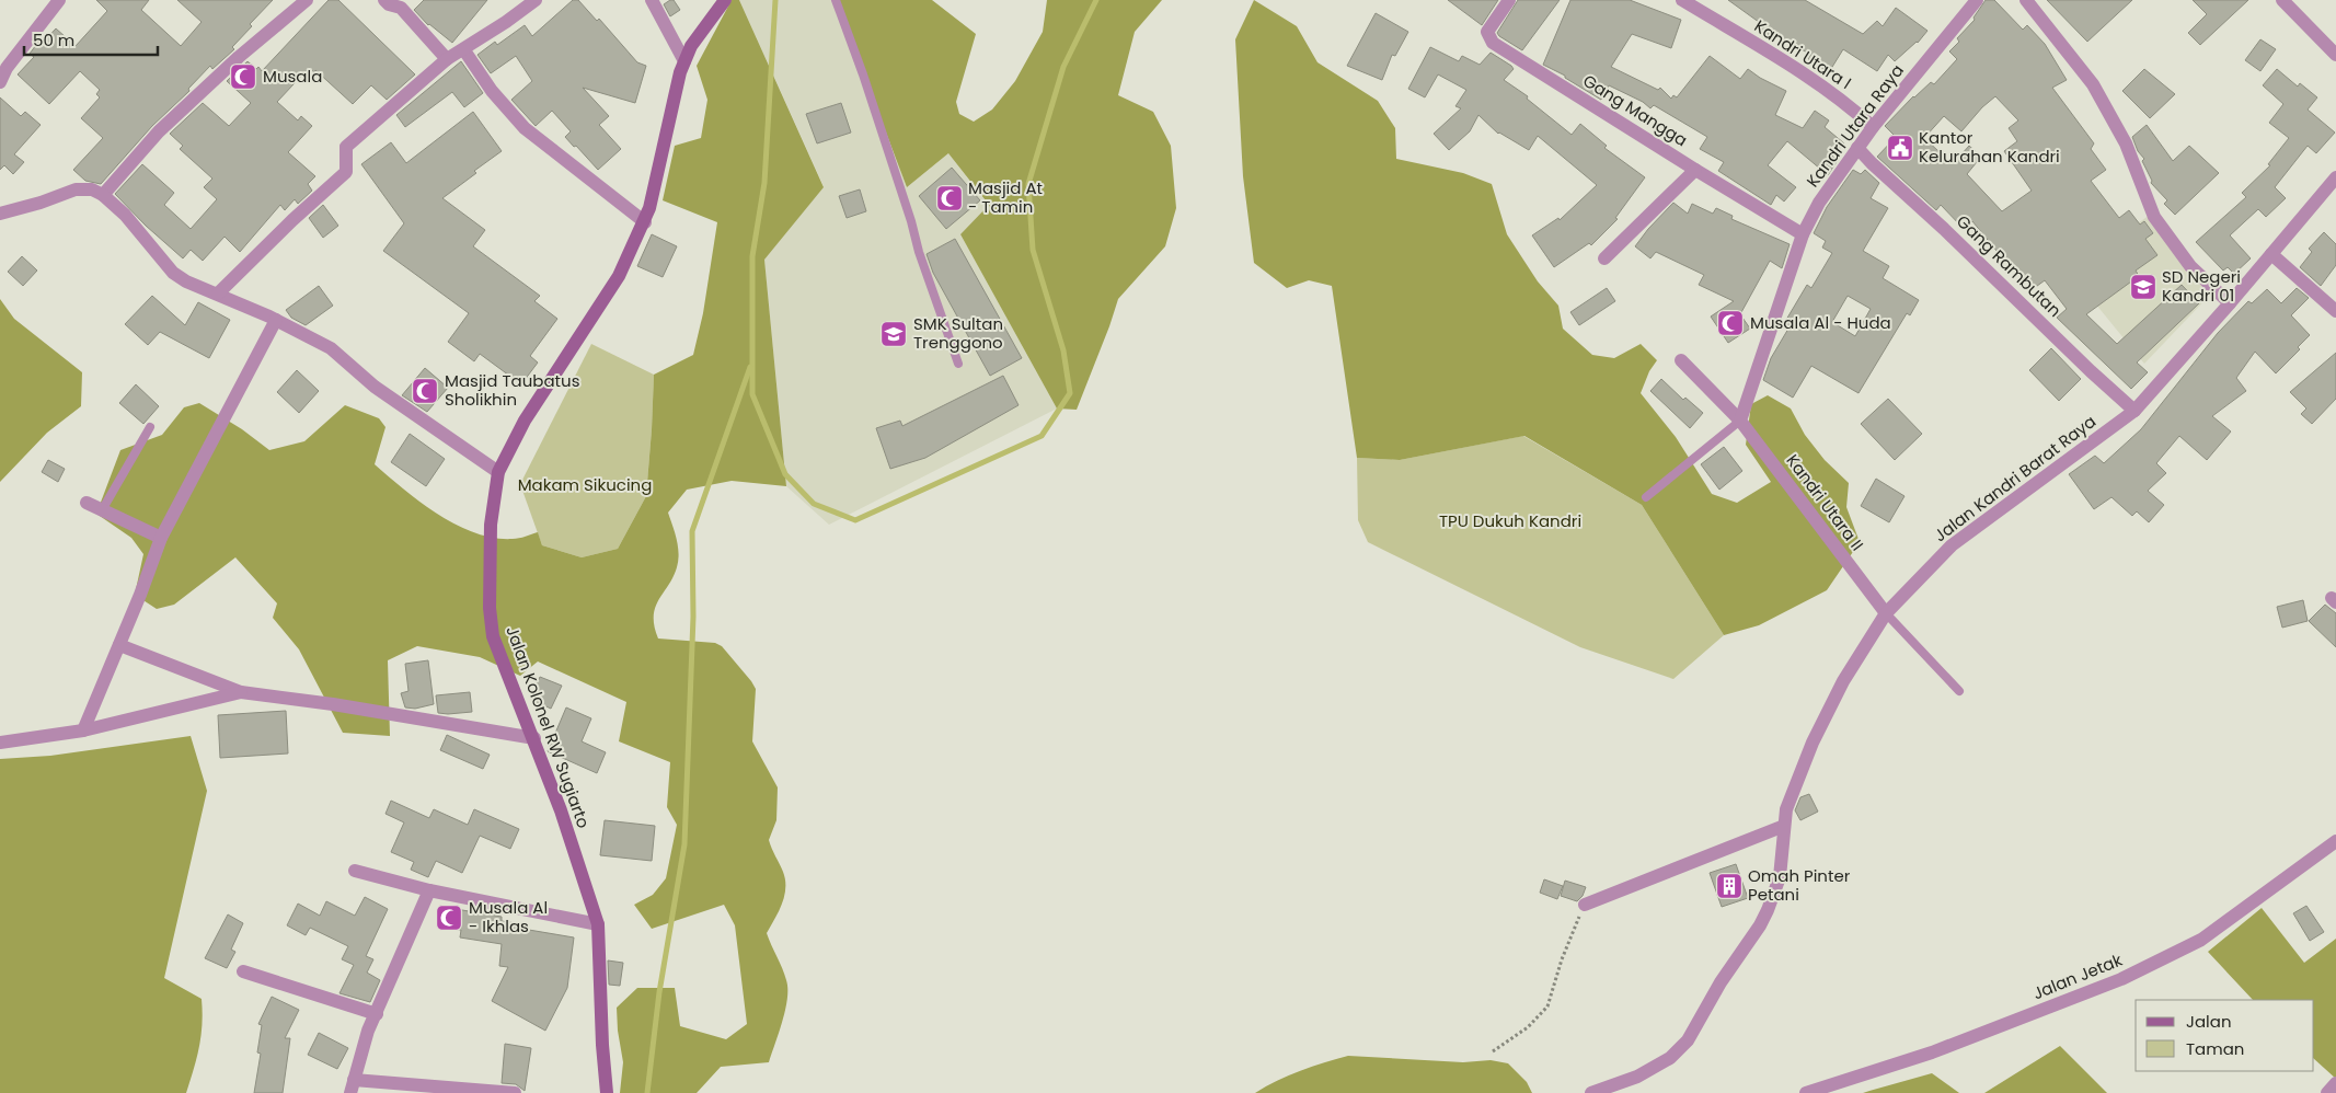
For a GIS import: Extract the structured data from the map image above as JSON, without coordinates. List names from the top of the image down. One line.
{"streets":{"main road":["Jalan Kolonel RW Sugiarto"],"street":["Kandri Utara I","Gang Mangga","Kandri Utara Raya","Gang Rambutan","Jalan Kandri Barat Raya","Kandri Utara II","Jalan Jetak"]},"crossings":[["Kandri Utara I","Kandri Utara Raya"],["Gang Mangga","Kandri Utara Raya"],["Kandri Utara Raya","Gang Rambutan"],["Kandri Utara Raya","Kandri Utara II"],["Gang Rambutan","Jalan Kandri Barat Raya"],["Jalan Kandri Barat Raya","Kandri Utara II"]],"parks":["Makam Sikucing","TPU Dukuh Kandri"],"places":{"mosque":["Musala","Masjid At - Tamin","Musala Al - Huda","Masjid Taubatus Sholikhin","Musala Al - Ikhlas"],"public building":["Kantor Kelurahan Kandri"],"school or university":["SD Negeri Kandri 01","SMK Sultan Trenggono"],"building":["Omah Pinter Petani"]},"legend":["Jalan","Taman"],"scale_bar":"50 m"}
